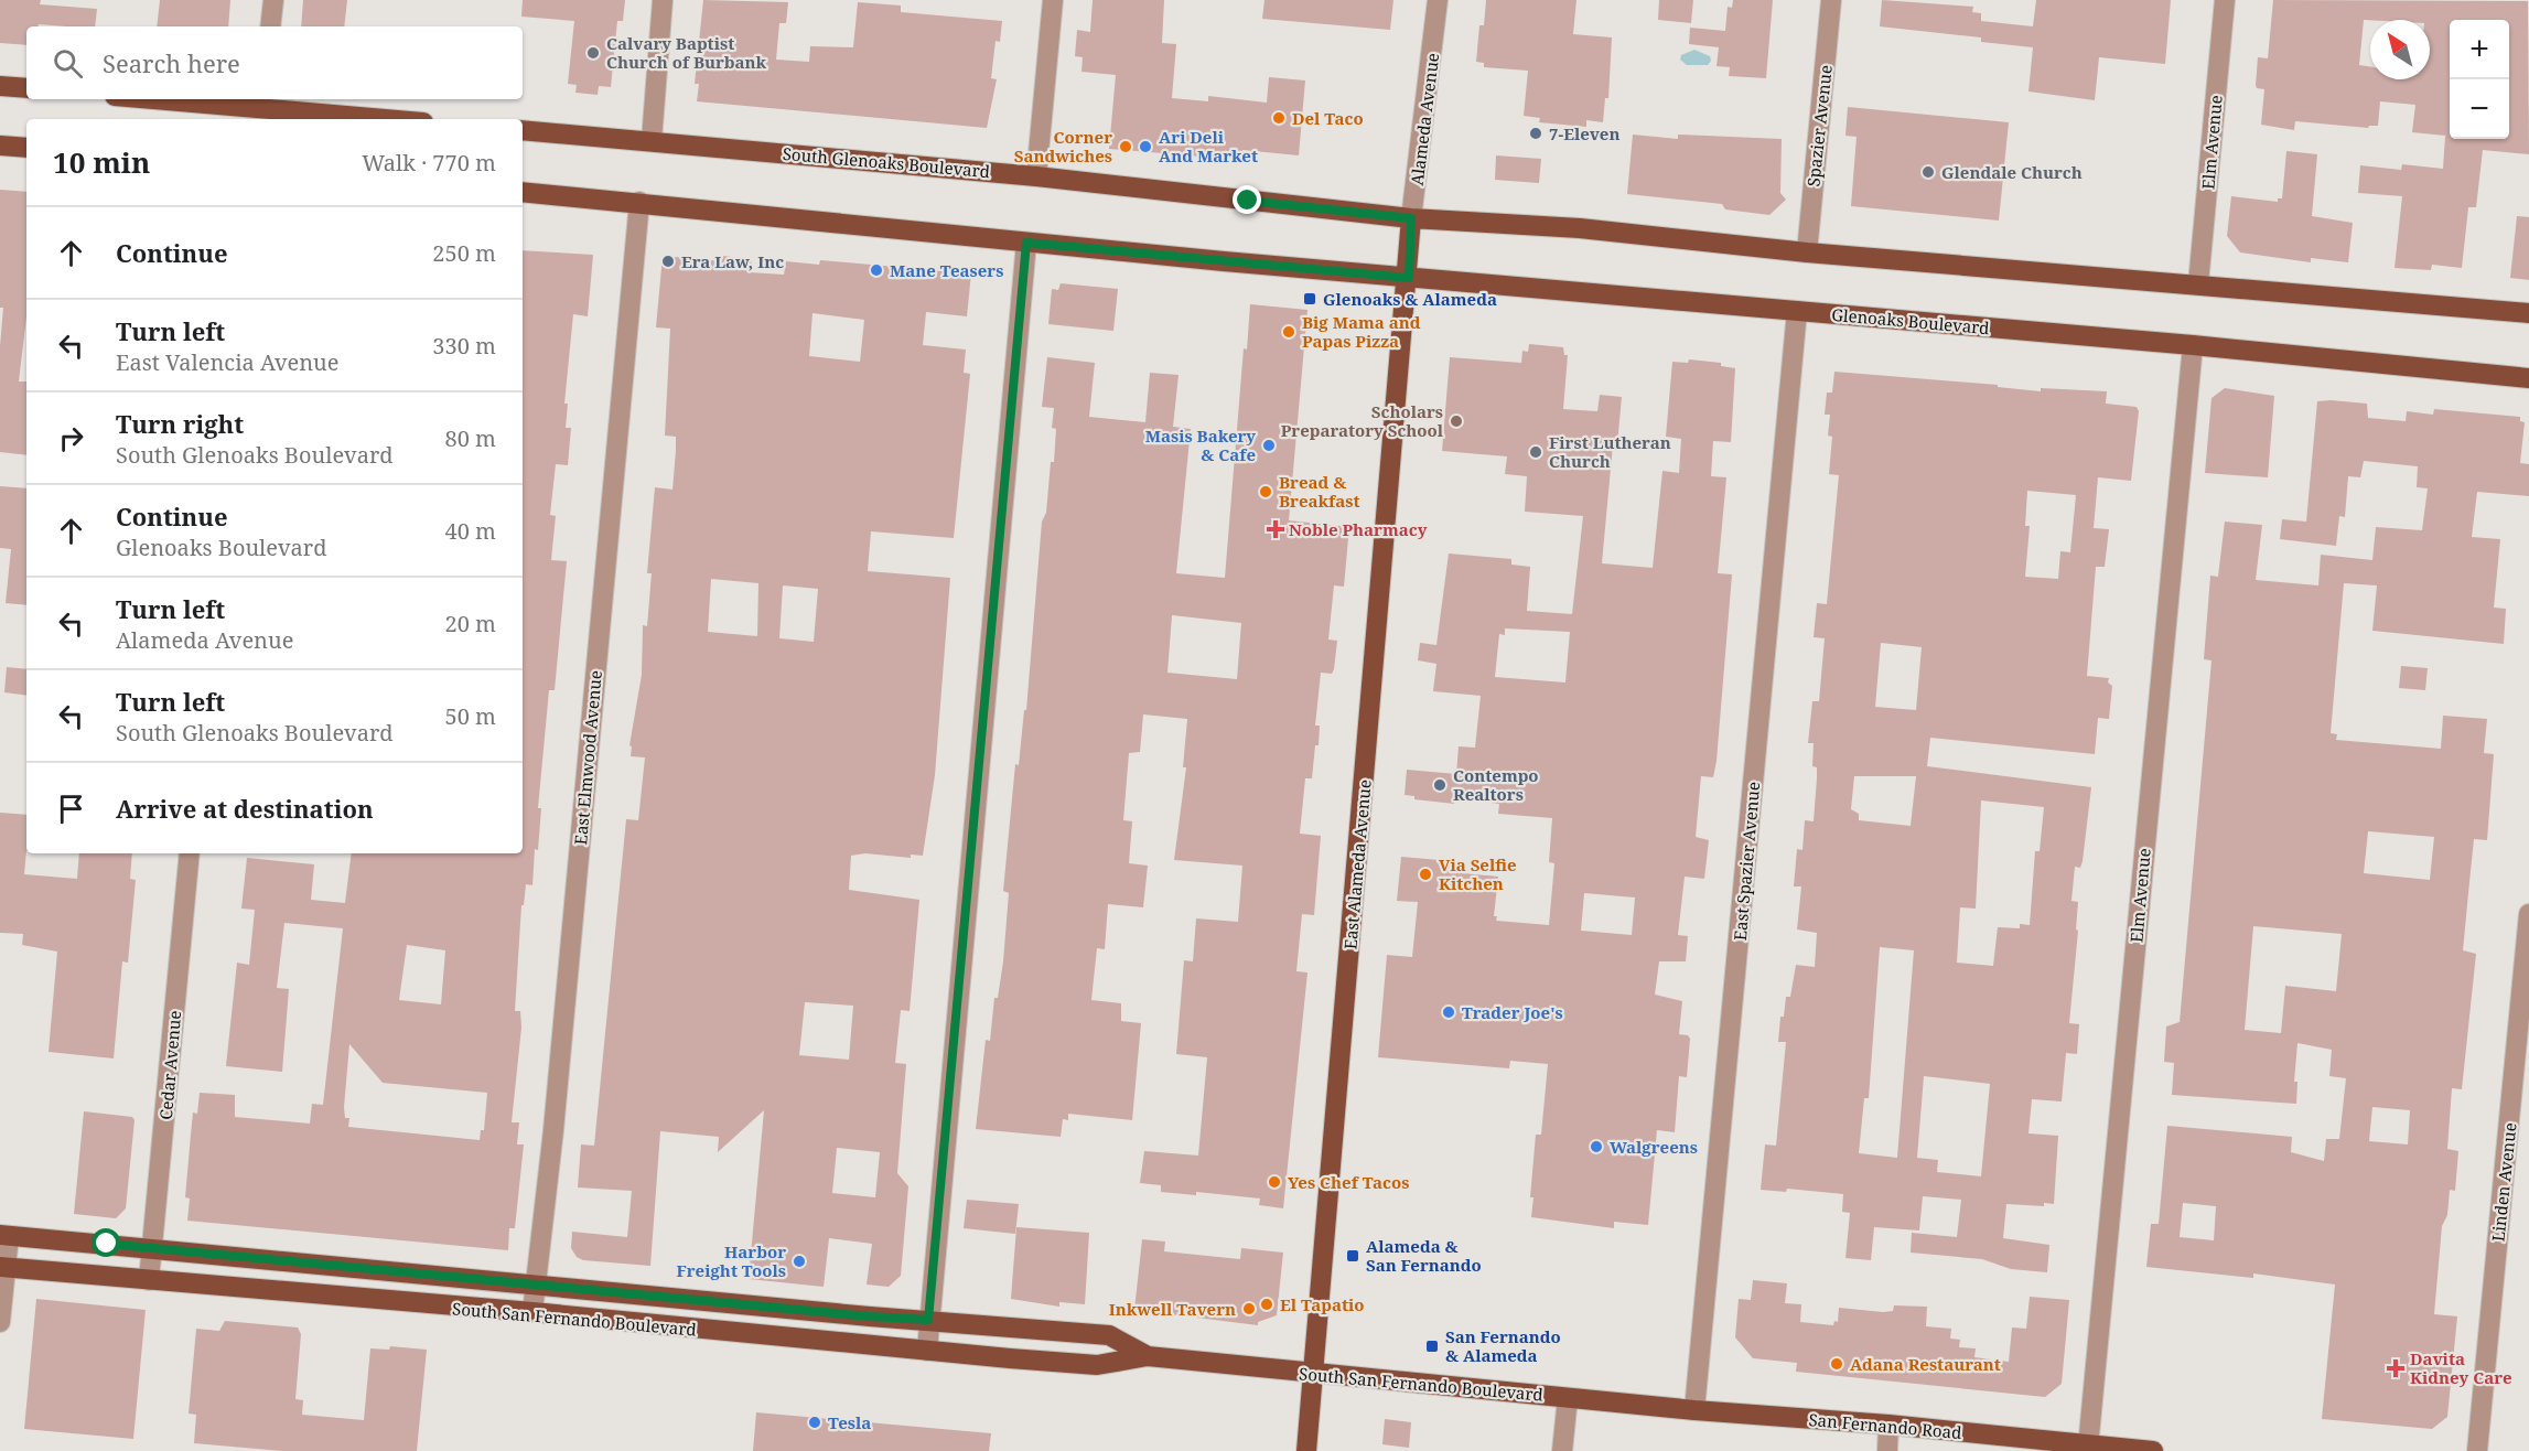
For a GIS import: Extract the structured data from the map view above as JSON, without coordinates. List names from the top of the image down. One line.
{"streets":{"main road":["Alameda Avenue","South Glenoaks Boulevard","Glenoaks Boulevard","East Alameda Avenue","South San Fernando Boulevard","San Fernando Road"],"street":["Spazier Avenue","Elm Avenue","East Elmwood Avenue","East Spazier Avenue","Cedar Avenue","Linden Avenue"]},"crossings":[["Alameda Avenue","South Glenoaks Boulevard"],["Alameda Avenue","Glenoaks Boulevard"],["Alameda Avenue","East Alameda Avenue"],["Elm Avenue","Glenoaks Boulevard"],["Elm Avenue","San Fernando Road"],["Glenoaks Boulevard","East Spazier Avenue"],["Glenoaks Boulevard","East Alameda Avenue"],["East Elmwood Avenue","South San Fernando Boulevard"],["East Spazier Avenue","South San Fernando Boulevard"],["East Spazier Avenue","San Fernando Road"],["East Alameda Avenue","South San Fernando Boulevard"],["Cedar Avenue","South San Fernando Boulevard"],["South San Fernando Boulevard","San Fernando Road"]],"places":{"other":["Calvary Baptist Church of Burbank","Del Taco","7-Eleven","Corner Sandwiches","Ari Deli And Market","Glendale Church","Era Law, Inc","Mane Teasers","Big Mama and Papas Pizza","Scholars Preparatory School","Masis Bakery & Cafe","First Lutheran Church","Bread & Breakfast","Contempo Realtors","Via Selfie Kitchen","Trader Joe's","Walgreens","Yes Chef Tacos","Harbor Freight Tools","El Tapatio","Inkwell Tavern","Adana Restaurant","Tesla"],"transit":["Glenoaks & Alameda","Alameda & San Fernando","San Fernando & Alameda"],"health":["Noble Pharmacy","Davita Kidney Care"]},"north":"top left","page":{"map_buttons":["+","−"],"search":"Search here","heading":["10 min","Walk · 770 m"],"list":[["Continue","250 m"],["Turn left","East Valencia Avenue","330 m"],["Turn right","South Glenoaks Boulevard","80 m"],["Continue","Glenoaks Boulevard","40 m"],["Turn left","Alameda Avenue","20 m"],["Turn left","South Glenoaks Boulevard","50 m"],"Arrive at destination"]}}
